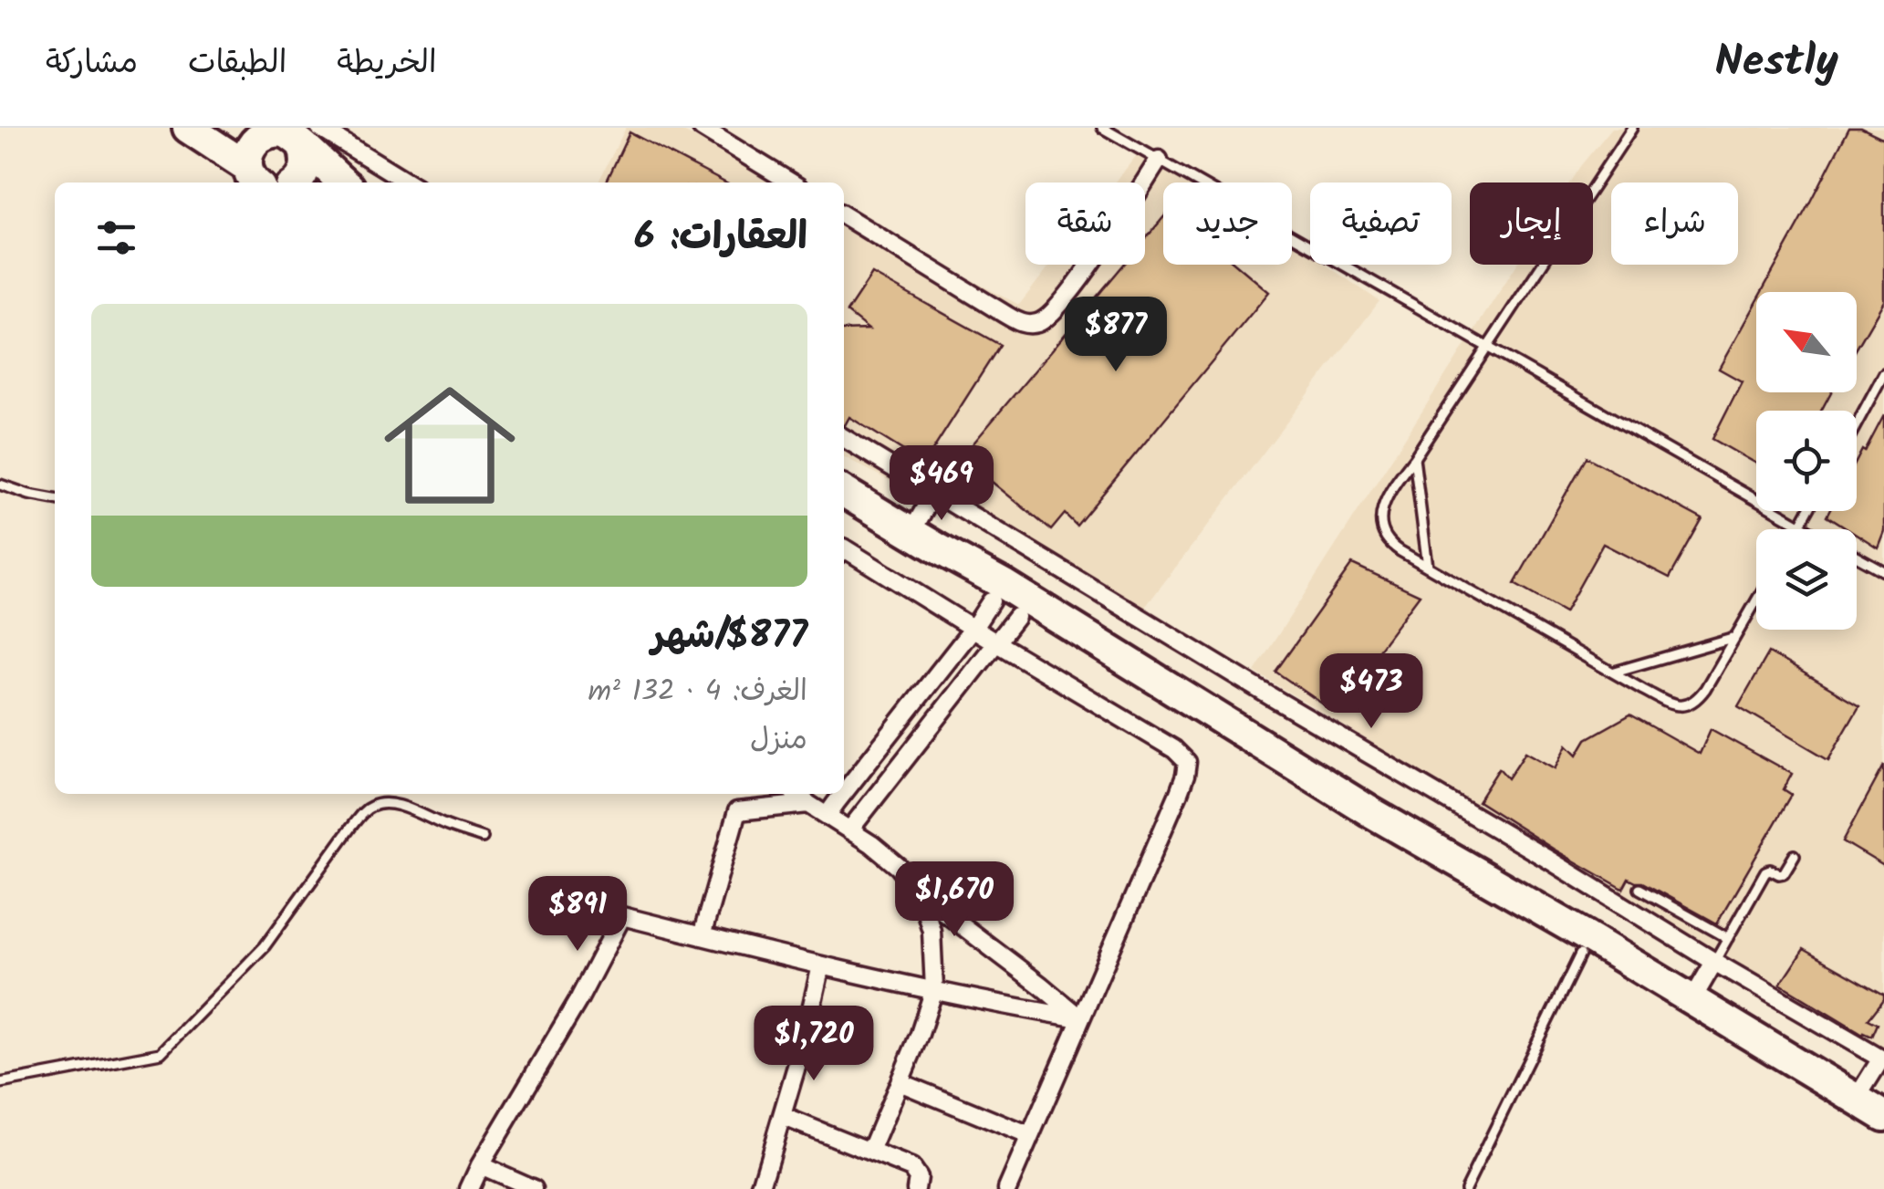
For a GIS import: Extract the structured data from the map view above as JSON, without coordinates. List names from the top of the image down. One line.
{"north":"top left","page":{"header":"Nestly","nav":["الخريطة","الطبقات","مشاركة"],"chip":["شراء","إيجار","تصفية","جديد","شقة"],"heading":"العقارات: 6","list":[{"name":"$877/شهر","note":"الغرف: 4 · 132 m² · منزل"}],"price":["$877","$469","$473","$1,670","$891","$1,720"]}}
